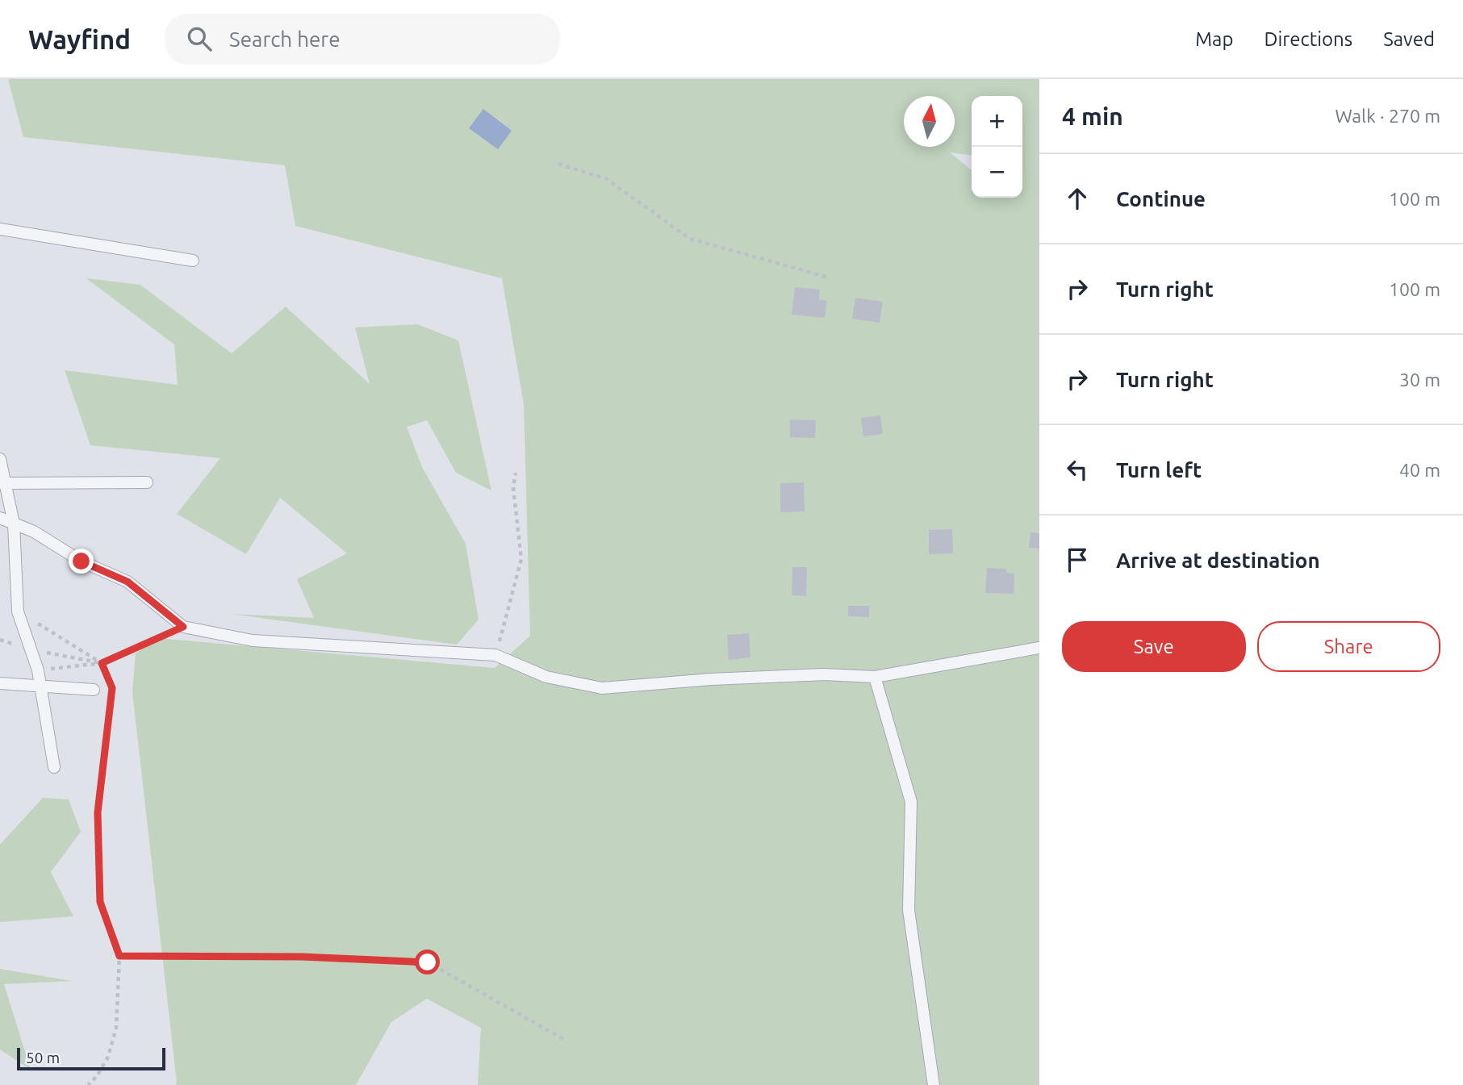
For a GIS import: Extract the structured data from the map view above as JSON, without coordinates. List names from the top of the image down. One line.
{"scale_bar":"50 m","north":"top","page":{"header":"Wayfind","search":"Search here","nav":["Map","Directions","Saved"],"heading":["4 min","Walk · 270 m"],"map_buttons":["+","−"],"list":[["Continue","100 m"],["Turn right","100 m"],["Turn right","30 m"],["Turn left","40 m"],"Arrive at destination"],"buttons":["Save","Share"],"scale":"50 m"}}
